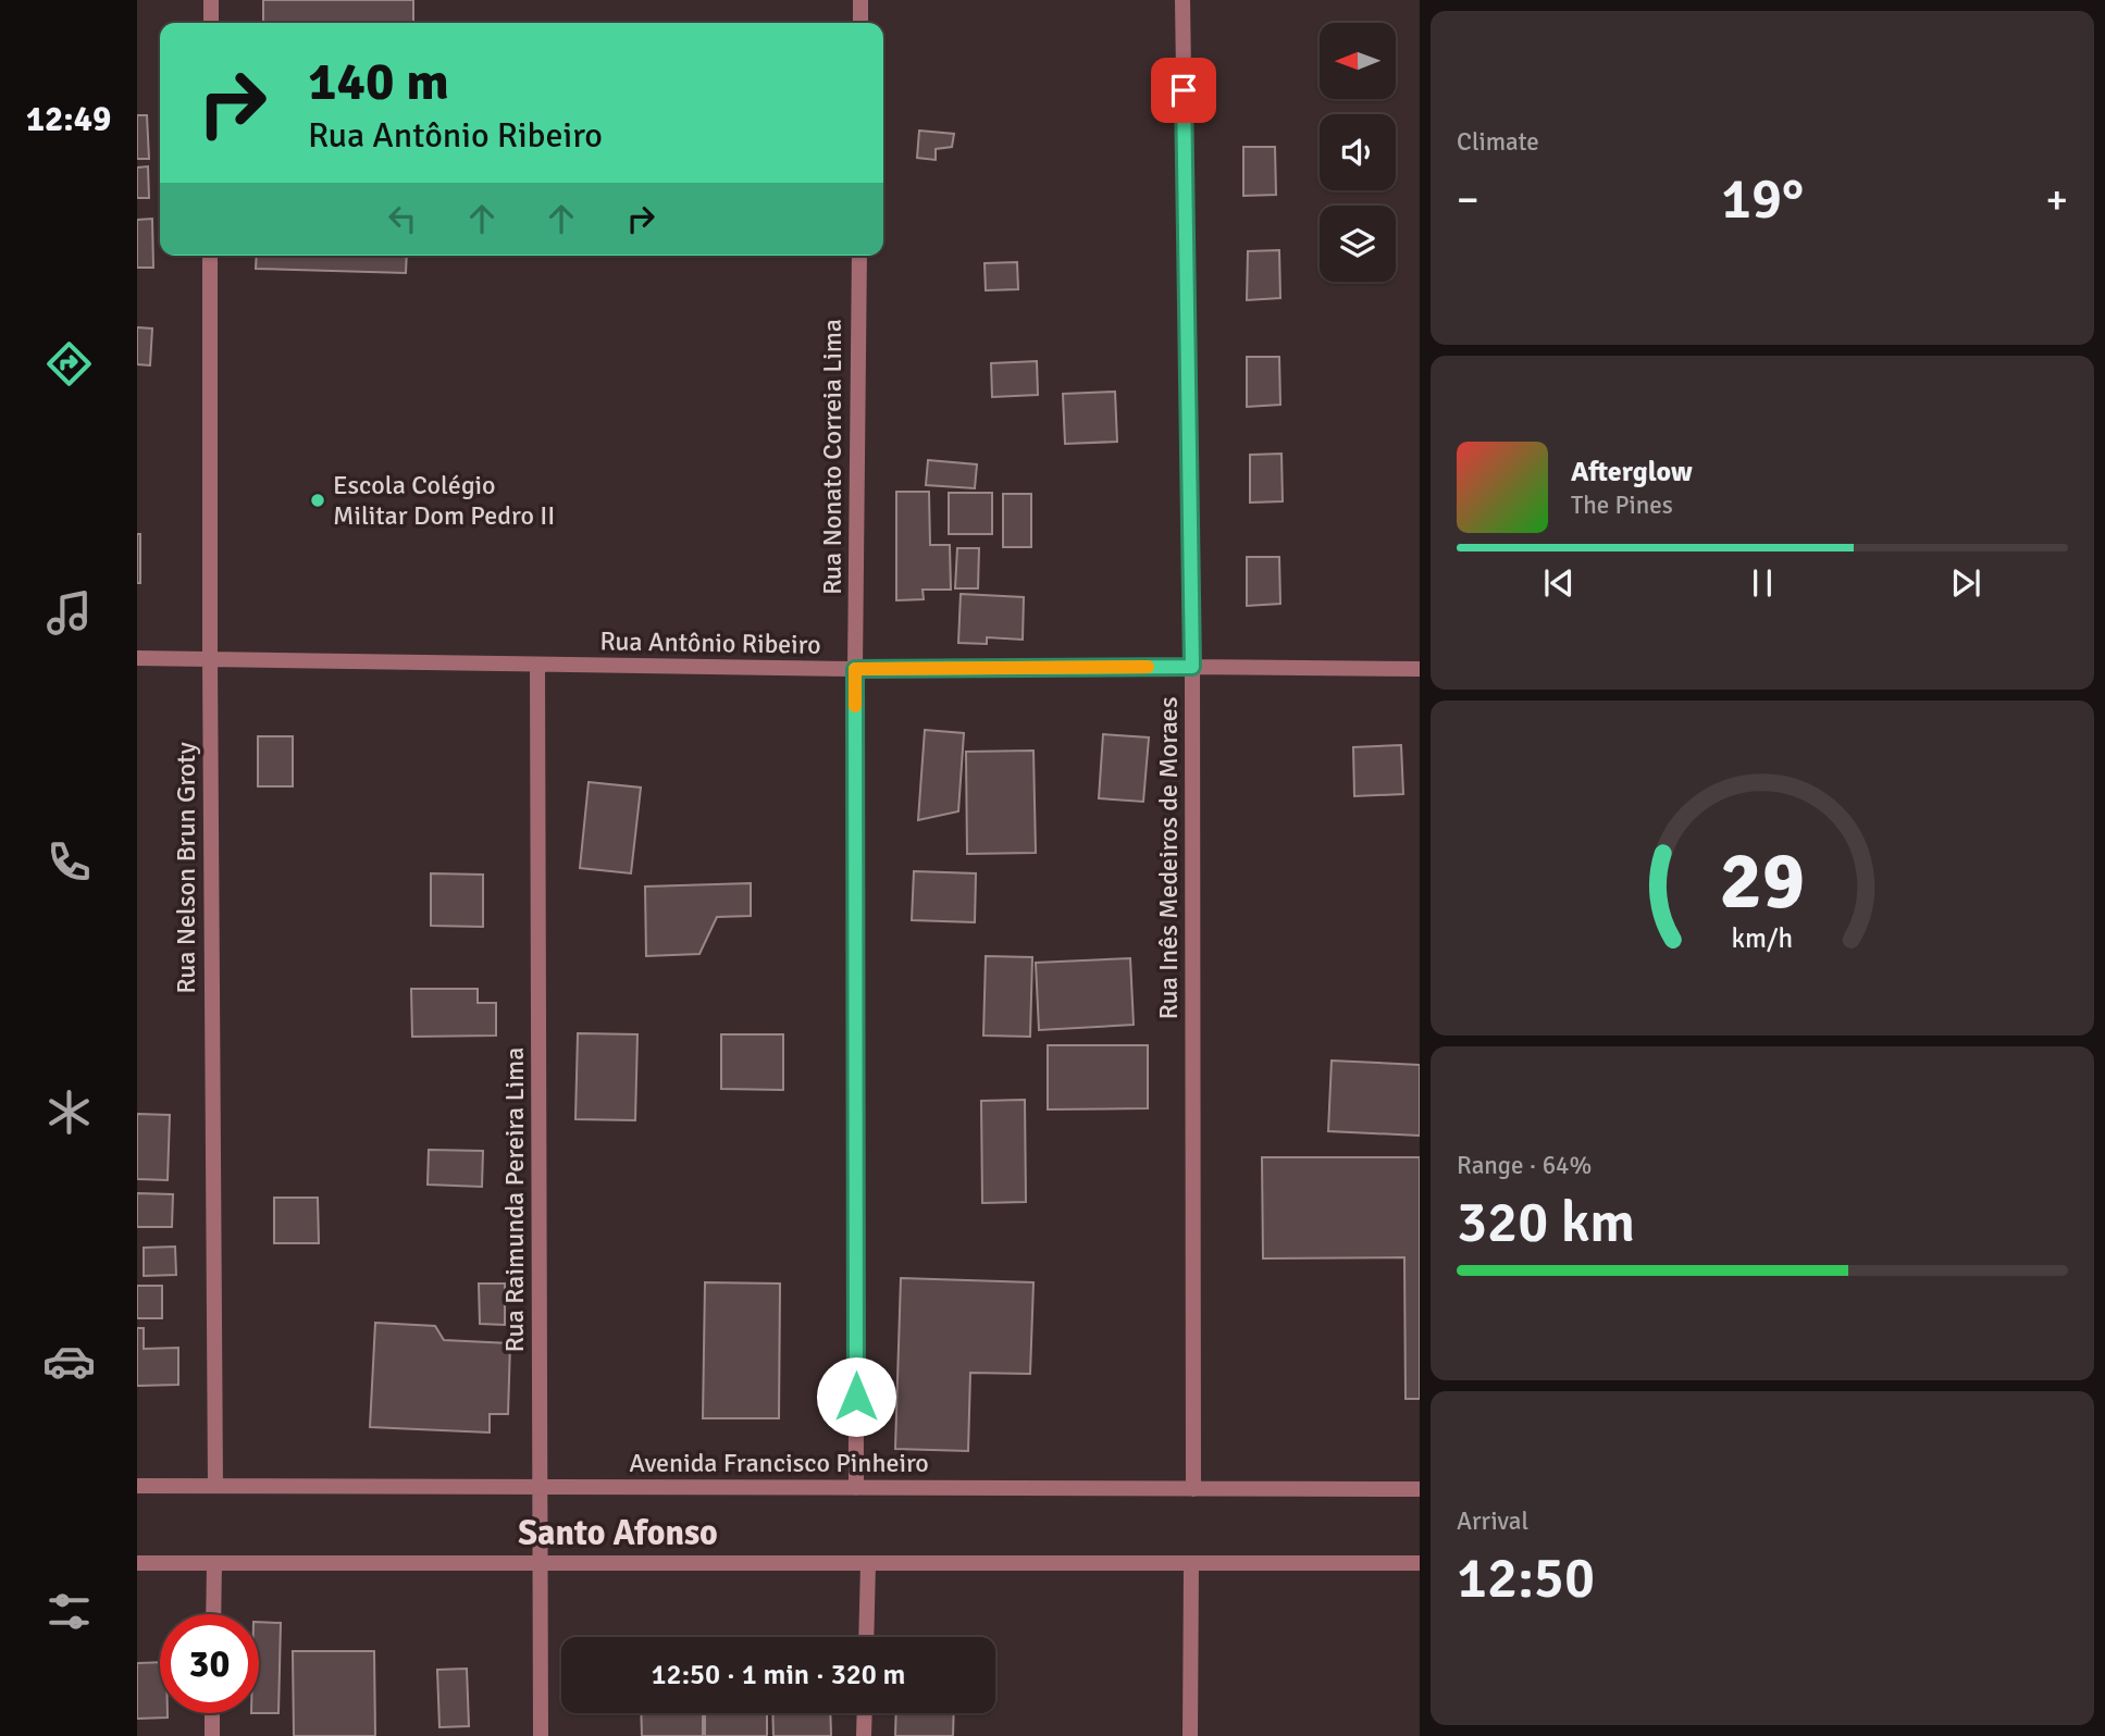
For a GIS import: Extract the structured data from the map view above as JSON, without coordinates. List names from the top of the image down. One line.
{"streets":{"street":["Rua Nonato Correia Lima","Rua Antônio Ribeiro","Rua Inês Medeiros de Moraes","Rua Nelson Brun Groty","Rua Raimunda Pereira Lima","Avenida Francisco Pinheiro"]},"crossings":[["Rua Nonato Correia Lima","Rua Antônio Ribeiro"],["Rua Nonato Correia Lima","Avenida Francisco Pinheiro"],["Rua Antônio Ribeiro","Rua Inês Medeiros de Moraes"],["Rua Antônio Ribeiro","Rua Nelson Brun Groty"],["Rua Antônio Ribeiro","Rua Raimunda Pereira Lima"],["Rua Inês Medeiros de Moraes","Avenida Francisco Pinheiro"],["Rua Nelson Brun Groty","Avenida Francisco Pinheiro"],["Rua Raimunda Pereira Lima","Avenida Francisco Pinheiro"]],"districts":["Santo Afonso"],"places":["Escola Colégio Militar Dom Pedro II"],"north":"left","page":{"tabs":"12:49","tile":["Climate",["Range · 64%","320 km"],["Arrival","12:50"]],"turn":["140 m","Rua Antônio Ribeiro"],"heat":["−","19°","+"],"song":["Afterglow","The Pines"],"limit":"30","trip":"12:50 · 1 min · 320 m","gauge":["29","km/h"]}}
